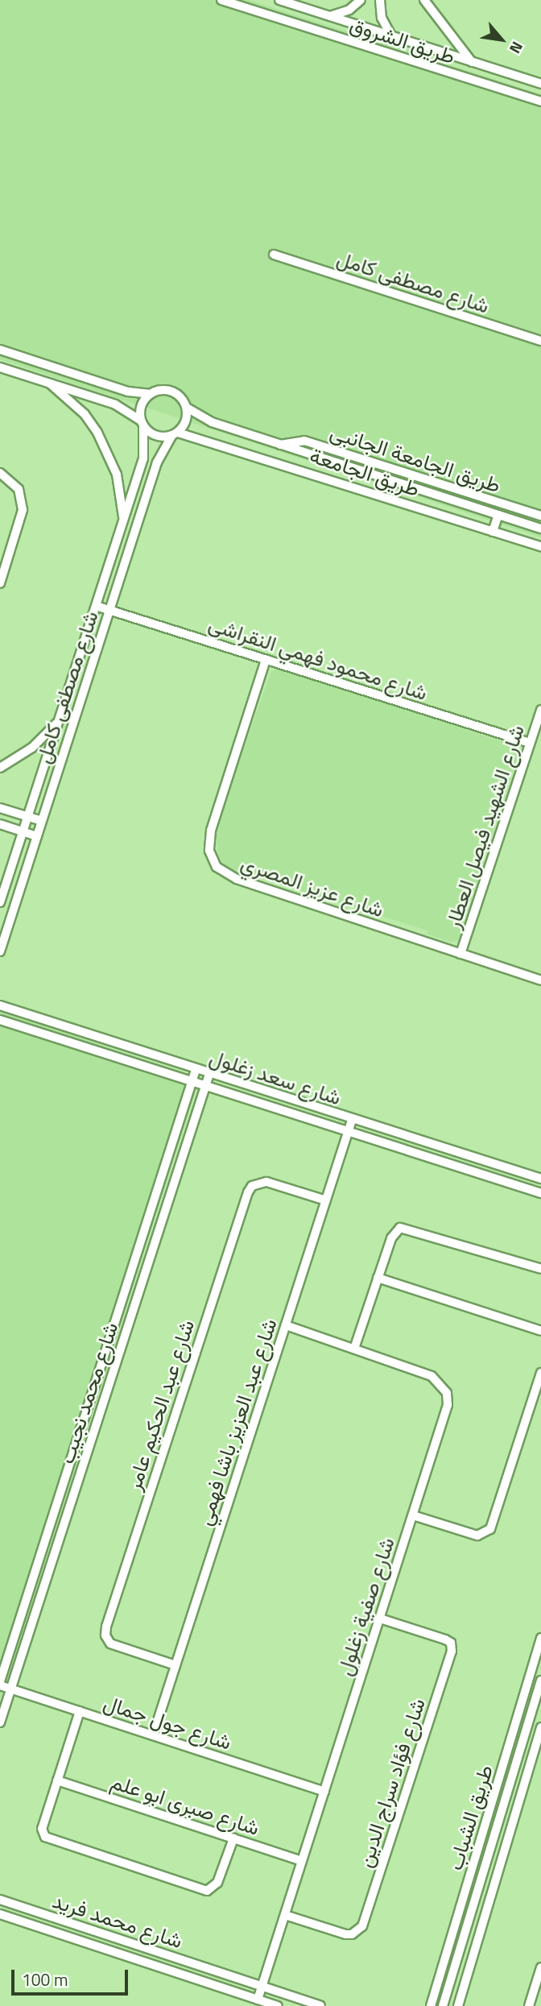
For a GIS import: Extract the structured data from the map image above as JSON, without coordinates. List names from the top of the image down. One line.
{"streets":{"street":["طريق الشروق","شارع مصطفى كامل","طريق الجامعة الجانبى","طريق الجامعة","شارع محمود فهمي النقراشى","شارع الشهيد فيصل العطار","شارع عزيز المصري","شارع سعد زغلول","شارع محمد نجيب","شارع عبد الحكيم عامر","شارع عبد العزيز باشا فهمي","شارع صفية زغلول","شارع جول جمال","شارع فؤاد سراج الدين","شارع صبرى ابو علم","طريق الشباب","شارع محمد فريد"]},"crossings":[["شارع مصطفى كامل","طريق الجامعة"],["شارع مصطفى كامل","شارع محمود فهمي النقراشى"],["طريق الجامعة الجانبى","طريق الجامعة"],["شارع محمود فهمي النقراشى","شارع الشهيد فيصل العطار"],["شارع محمود فهمي النقراشى","شارع عزيز المصري"],["شارع الشهيد فيصل العطار","شارع عزيز المصري"],["شارع سعد زغلول","شارع محمد نجيب"],["شارع سعد زغلول","شارع عبد العزيز باشا فهمي"],["شارع محمد نجيب","شارع جول جمال"],["شارع عبد الحكيم عامر","شارع عبد العزيز باشا فهمي"],["شارع عبد العزيز باشا فهمي","شارع صفية زغلول"],["شارع عبد العزيز باشا فهمي","شارع جول جمال"],["شارع صفية زغلول","شارع جول جمال"],["شارع صفية زغلول","شارع فؤاد سراج الدين"],["شارع صفية زغلول","شارع صبرى ابو علم"],["شارع صفية زغلول","شارع محمد فريد"]],"scale_bar":"100 m","north":"bottom right"}
